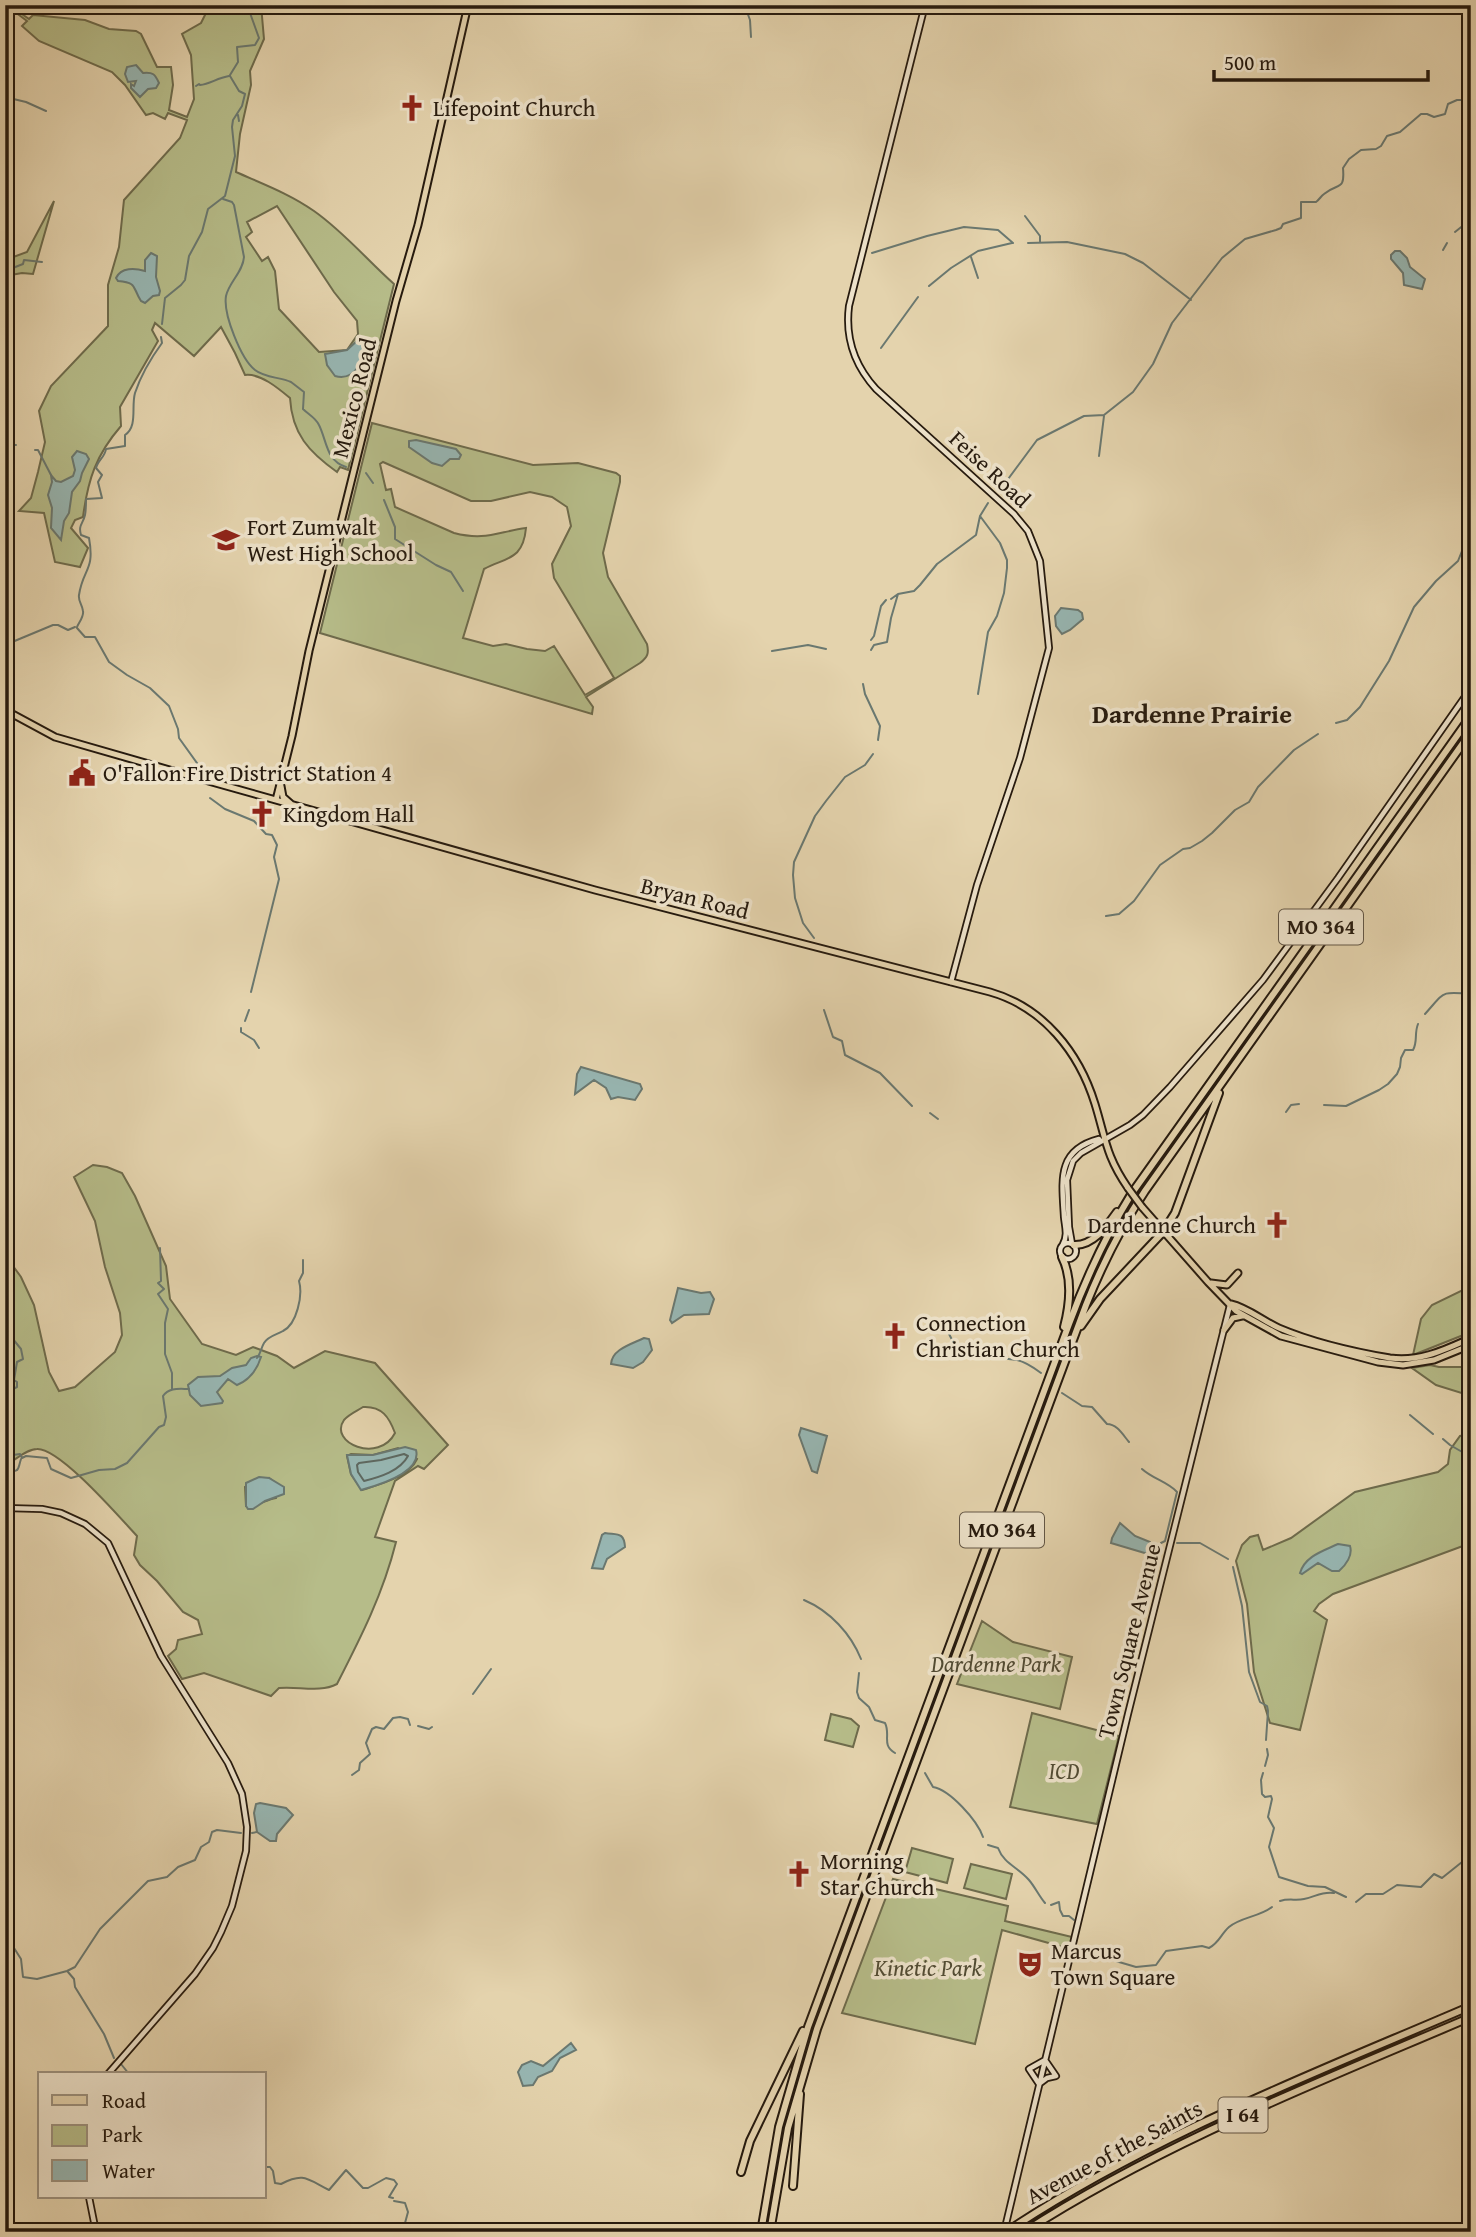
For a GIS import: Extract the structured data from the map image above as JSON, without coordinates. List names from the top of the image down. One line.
{"streets":{"highway":["MO 364","I 64","Avenue of the Saints"],"main road":["Mexico Road","Feise Road","Bryan Road","Town Square Avenue"]},"crossings":[["Mexico Road","Bryan Road"],["Feise Road","Bryan Road"],["Bryan Road","Town Square Avenue"],["Town Square Avenue","Avenue of the Saints"]],"districts":["Dardenne Prairie"],"parks":["Dardenne Park","ICD","Kinetic Park"],"places":{"church":["Lifepoint Church","Kingdom Hall","Dardenne Church","Connection Christian Church","Morning Star Church"],"school or university":["Fort Zumwalt West High School"],"public building":["O'Fallon Fire District Station 4"],"theatre":["Marcus Town Square"]},"legend":["Road","Park","Water"],"scale_bar":"500 m"}
